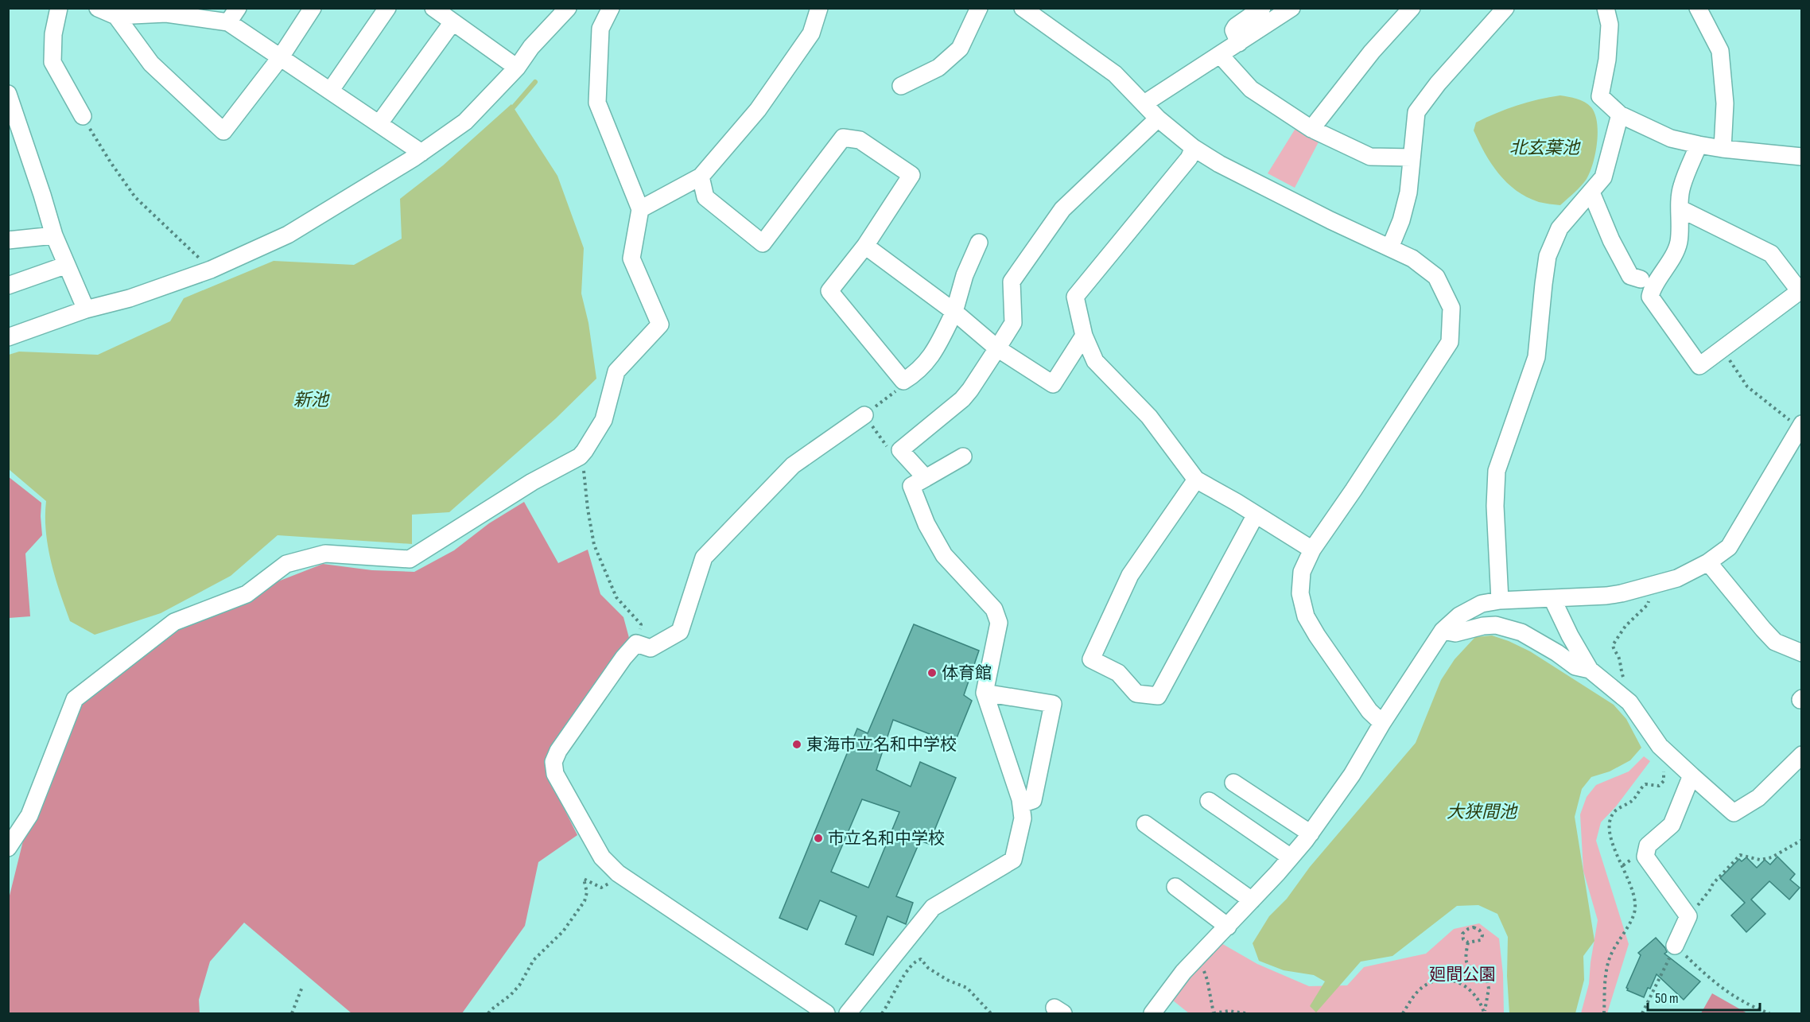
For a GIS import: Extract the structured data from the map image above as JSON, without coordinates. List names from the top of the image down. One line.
{"water":["北玄葉池","新池","大狭間池"],"parks":["廻間公園"],"places":["体育館","東海市立名和中学校","市立名和中学校"],"scale_bar":"50 m"}
